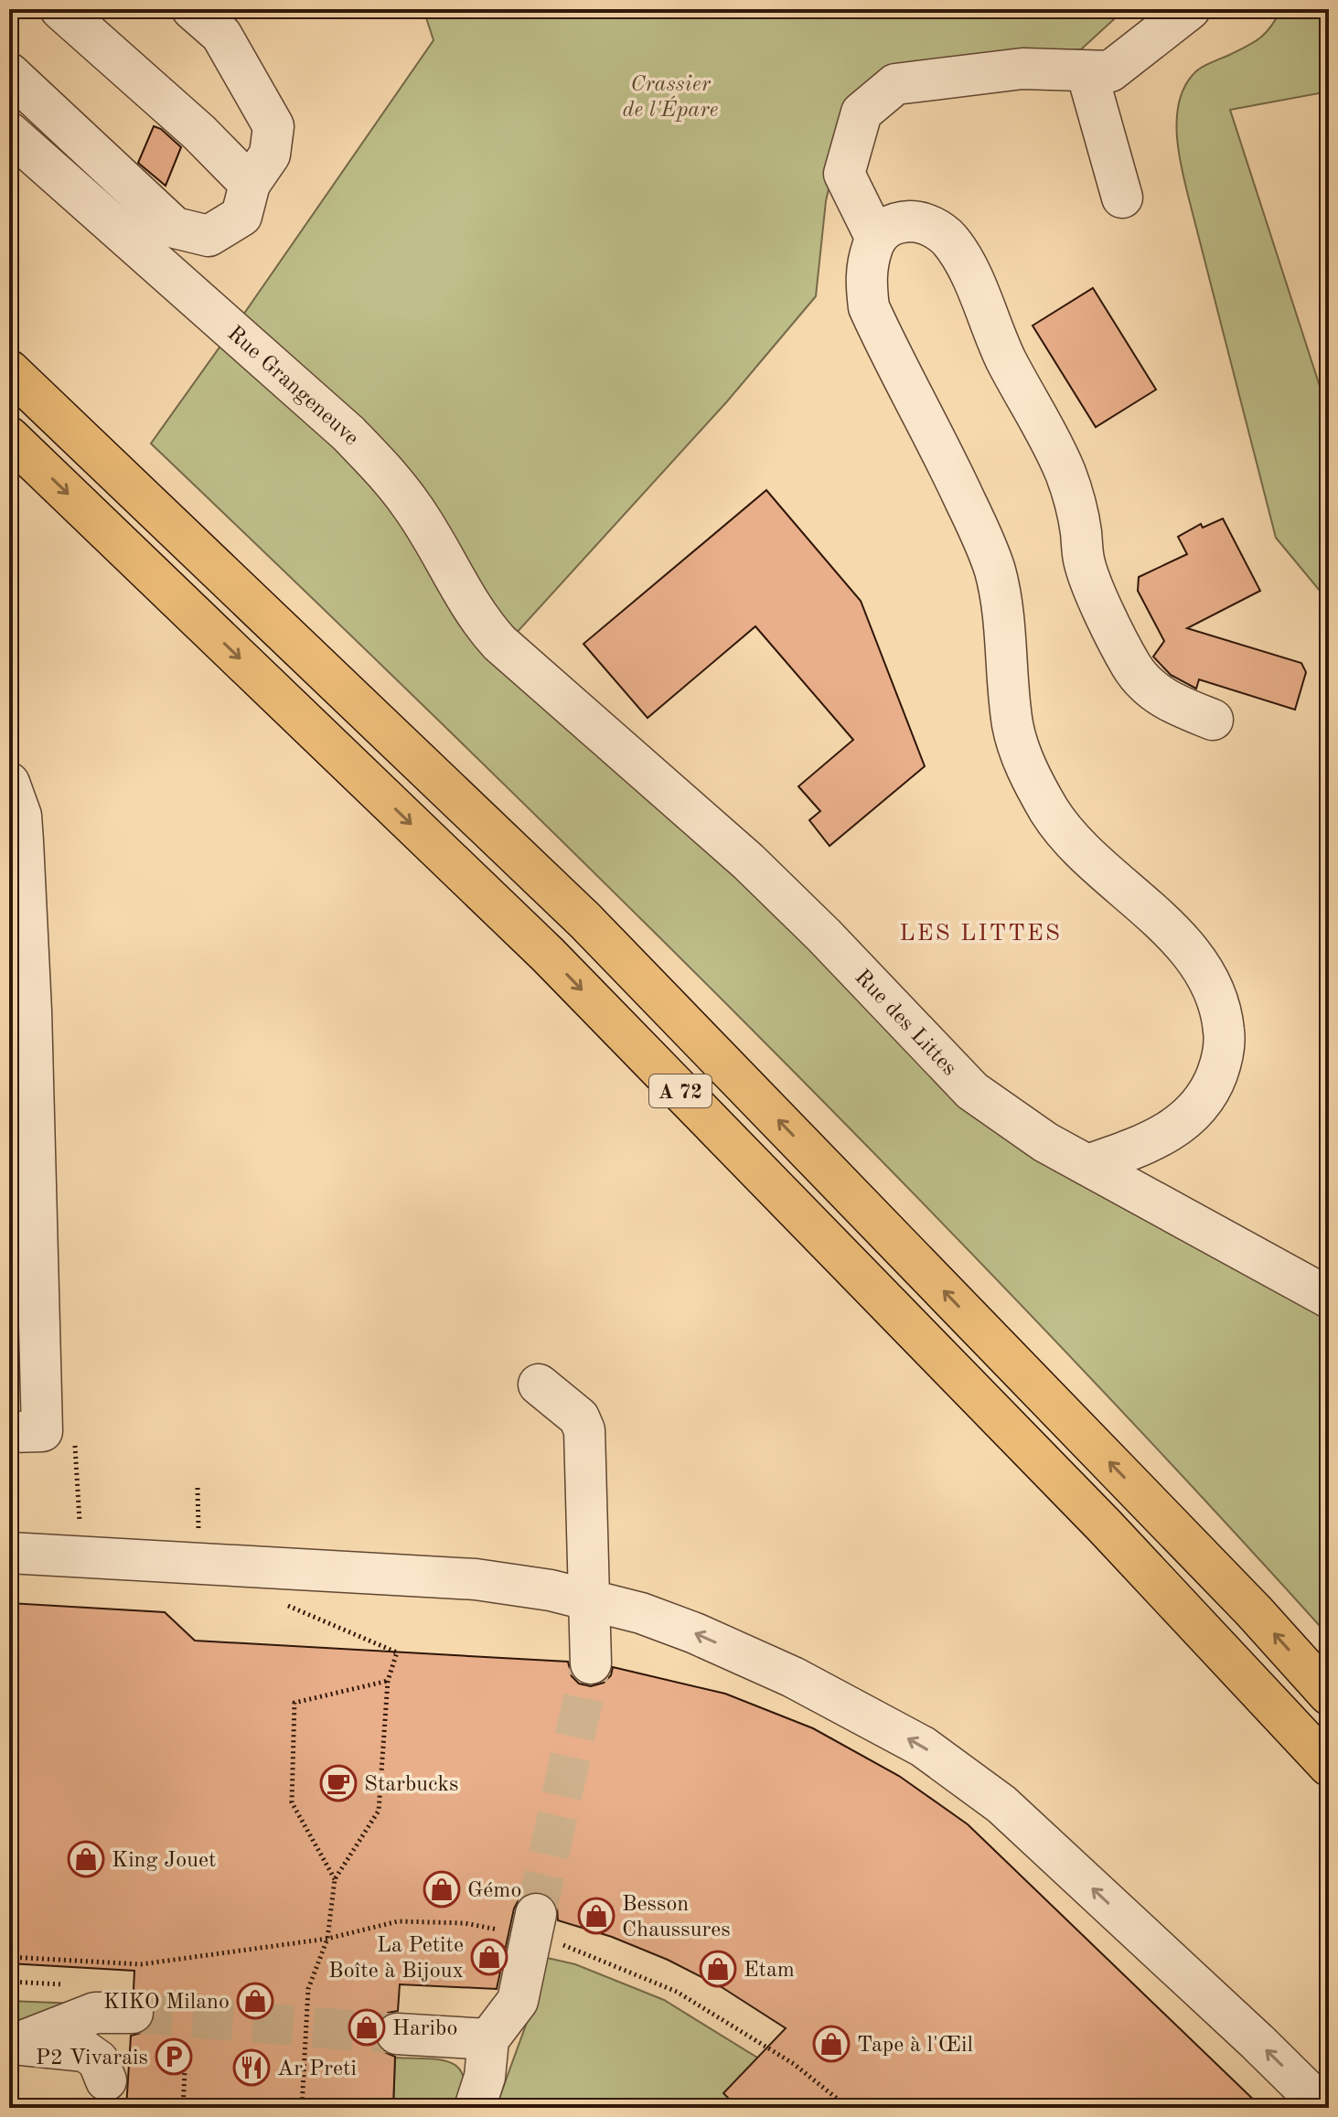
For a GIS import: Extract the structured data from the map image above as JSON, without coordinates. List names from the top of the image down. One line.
{"streets":{"highway":["A 72"],"street":["Rue Grangeneuve","Rue des Littes"]},"crossings":[["Rue Grangeneuve","Rue des Littes"]],"districts":["LES LITTES"],"parks":["Crassier de l'Épare"],"places":{"cafe":["Starbucks"],"shop":["King Jouet","Gémo","Besson Chaussures","La Petite Boîte à Bijoux","Etam","KIKO Milano","Haribo","Tape à l'Œil"],"parking":["P2 Vivarais"],"restaurant":["Ar Preti"]}}
